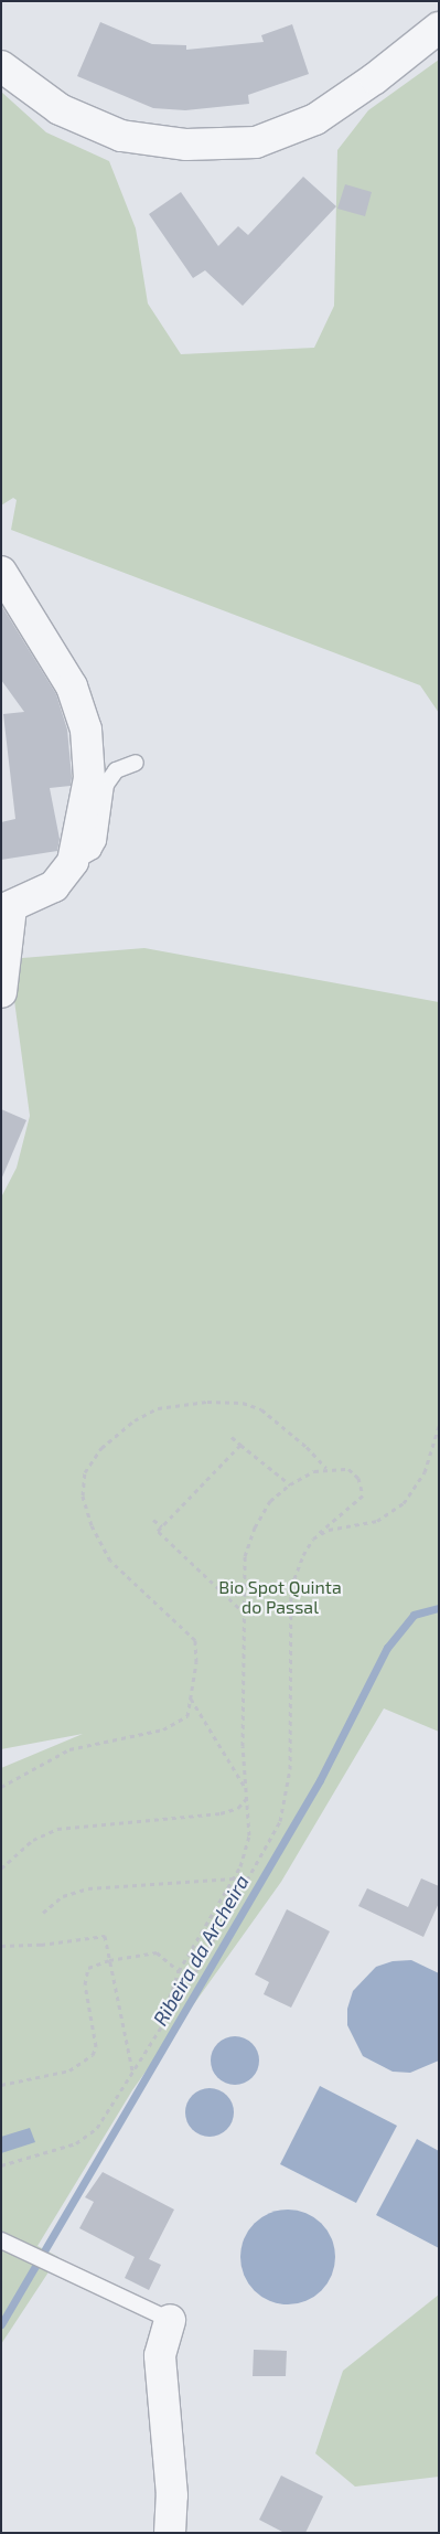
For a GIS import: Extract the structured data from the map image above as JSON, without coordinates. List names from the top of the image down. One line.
{"water":["Ribeira da Archeira"],"parks":["Bio Spot Quinta do Passal"]}
